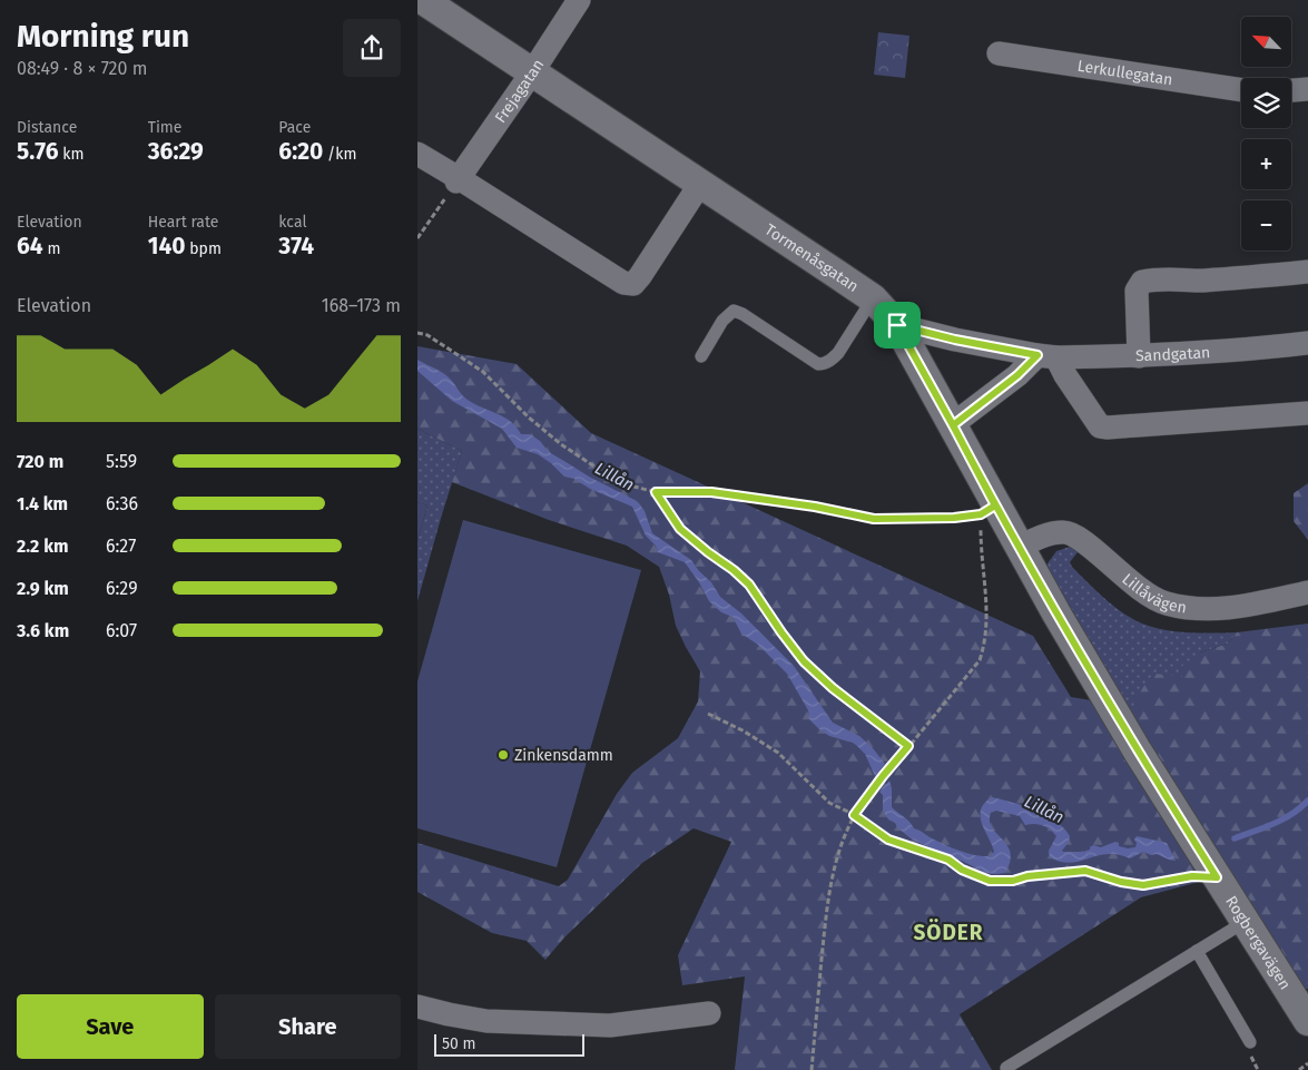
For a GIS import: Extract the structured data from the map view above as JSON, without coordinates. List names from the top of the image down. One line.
{"streets":{"street":["Lerkullegatan","Frejagatan","Tormenåsgatan","Sandgatan","Lillåvägen","Rogbergavägen"]},"crossings":[["Frejagatan","Tormenåsgatan"],["Tormenåsgatan","Sandgatan"],["Tormenåsgatan","Lillåvägen"],["Tormenåsgatan","Rogbergavägen"]],"districts":["SÖDER"],"water":["Lillån"],"places":["Zinkensdamm"],"scale_bar":"50 m","north":"top left","page":{"heading":["Morning run","08:49 · 8 × 720 m"],"map_buttons":["+","−"],"stats":[["Distance","5.76 km"],["Time","36:29"],["Pace","6:20 /km"],["Elevation","64 m"],["Heart rate","140 bpm"],["kcal","374"]],"chart":["Elevation","168–173 m"],"list":[{"name":"720 m","note":"5:59"},{"name":"1.4 km","note":"6:36"},{"name":"2.2 km","note":"6:27"},{"name":"2.9 km","note":"6:29"},{"name":"3.6 km","note":"6:07"}],"buttons":["Save","Share"],"scale":"50 m"}}
